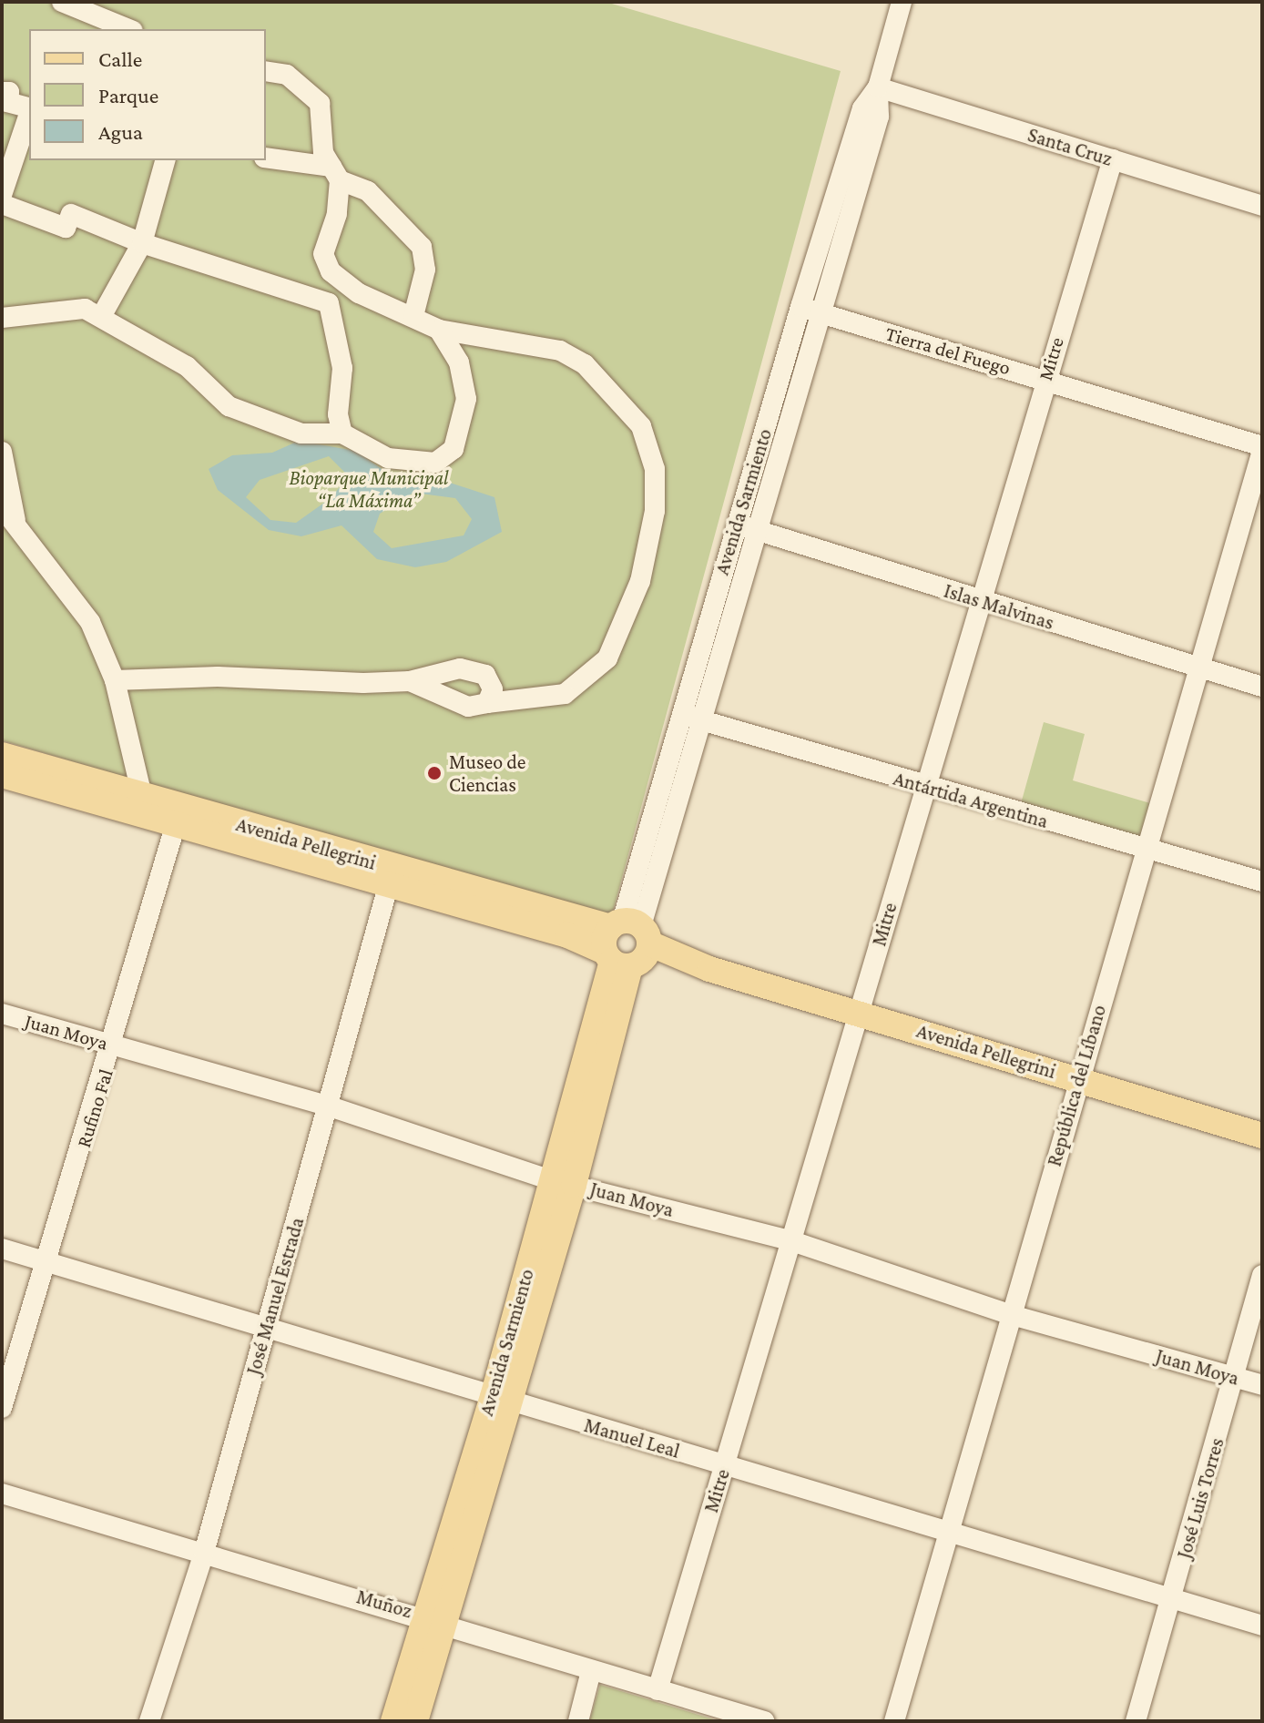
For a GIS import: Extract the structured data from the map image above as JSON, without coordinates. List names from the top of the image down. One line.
{"streets":{"main road":["Avenida Sarmiento","Avenida Pellegrini"],"street":["Santa Cruz","Tierra del Fuego","Mitre","Islas Malvinas","Antártida Argentina","Juan Moya","República del Líbano","Rufino Fal","José Manuel Estrada","Manuel Leal","José Luis Torres","Muñoz"]},"crossings":[["Santa Cruz","Mitre"],["Santa Cruz","Avenida Sarmiento"],["Tierra del Fuego","Mitre"],["Tierra del Fuego","Avenida Sarmiento"],["Tierra del Fuego","República del Líbano"],["Mitre","Islas Malvinas"],["Mitre","Antártida Argentina"],["Mitre","Avenida Pellegrini"],["Mitre","Juan Moya"],["Mitre","Manuel Leal"],["Mitre","Muñoz"],["Avenida Sarmiento","Islas Malvinas"],["Avenida Sarmiento","Antártida Argentina"],["Avenida Sarmiento","Avenida Pellegrini"],["Avenida Sarmiento","Juan Moya"],["Avenida Sarmiento","Manuel Leal"],["Avenida Sarmiento","Muñoz"],["Islas Malvinas","República del Líbano"],["Antártida Argentina","República del Líbano"],["Avenida Pellegrini","República del Líbano"],["Avenida Pellegrini","Rufino Fal"],["Avenida Pellegrini","José Manuel Estrada"],["Juan Moya","República del Líbano"],["Juan Moya","Rufino Fal"],["Juan Moya","José Manuel Estrada"],["Juan Moya","José Luis Torres"],["República del Líbano","Manuel Leal"],["Rufino Fal","Manuel Leal"],["José Manuel Estrada","Manuel Leal"],["José Manuel Estrada","Muñoz"],["Manuel Leal","José Luis Torres"]],"parks":["Bioparque Municipal “La Máxima”"],"places":["Museo de Ciencias"],"legend":["Calle","Parque","Agua"]}
